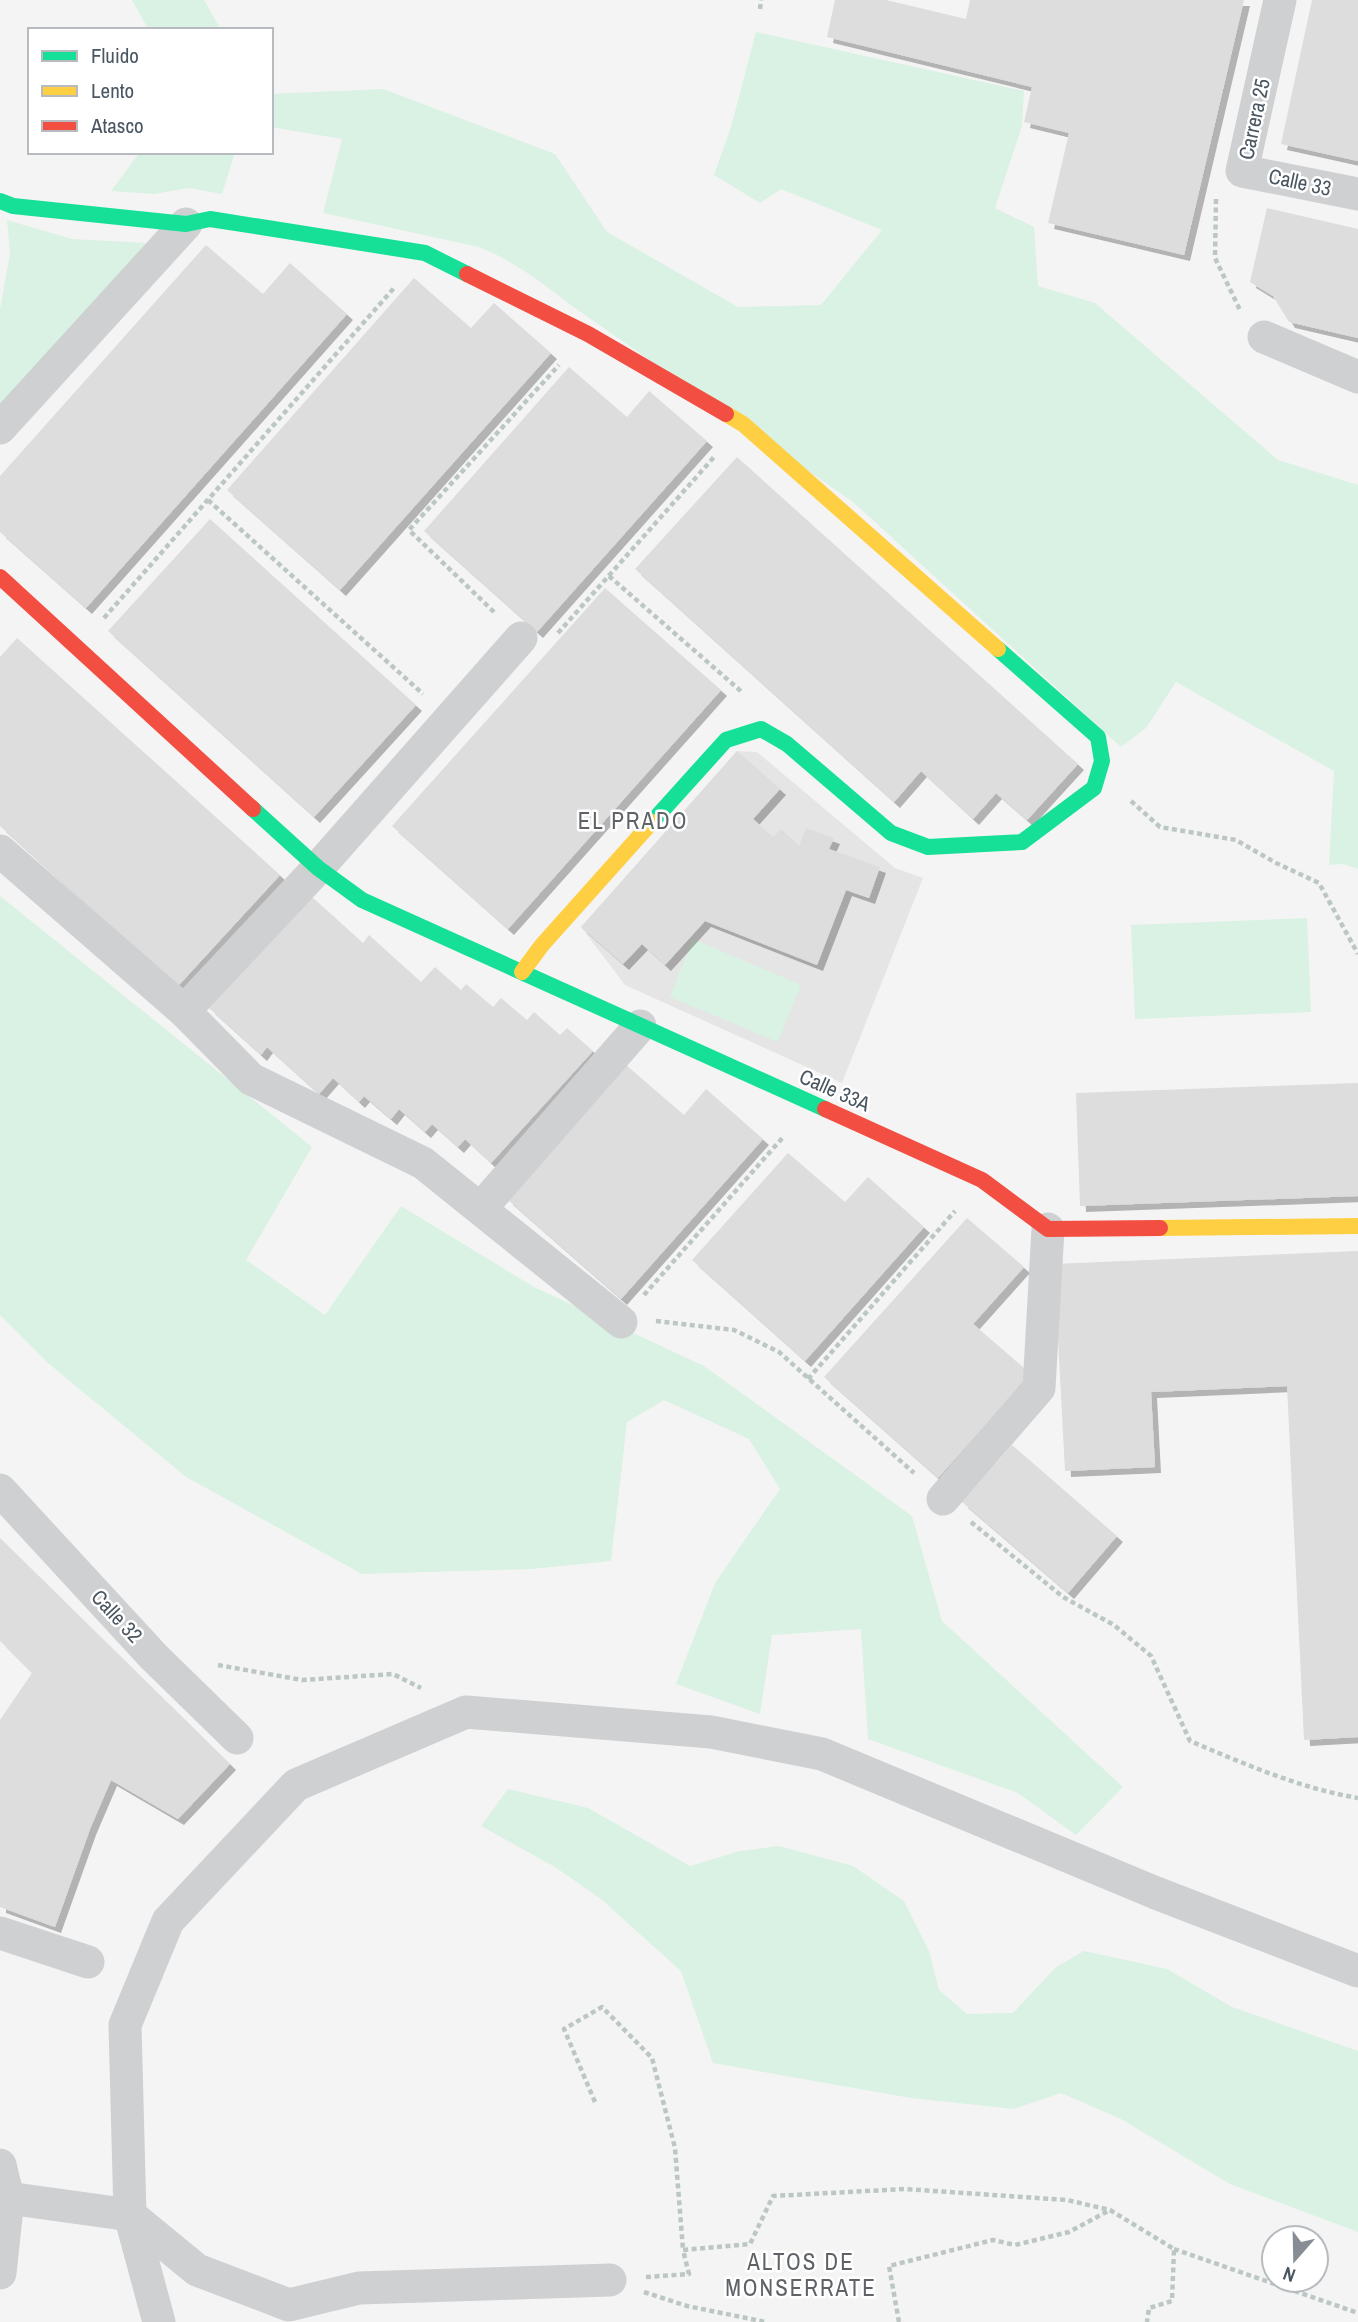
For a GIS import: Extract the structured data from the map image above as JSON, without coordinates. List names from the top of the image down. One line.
{"streets":{"street":["Carrera 25","Calle 33","Calle 33A","Calle 32"]},"crossings":[["Carrera 25","Calle 33"]],"districts":["EL PRADO","ALTOS DE MONSERRATE"],"legend":["Fluido","Lento","Atasco"],"north":"bottom"}
